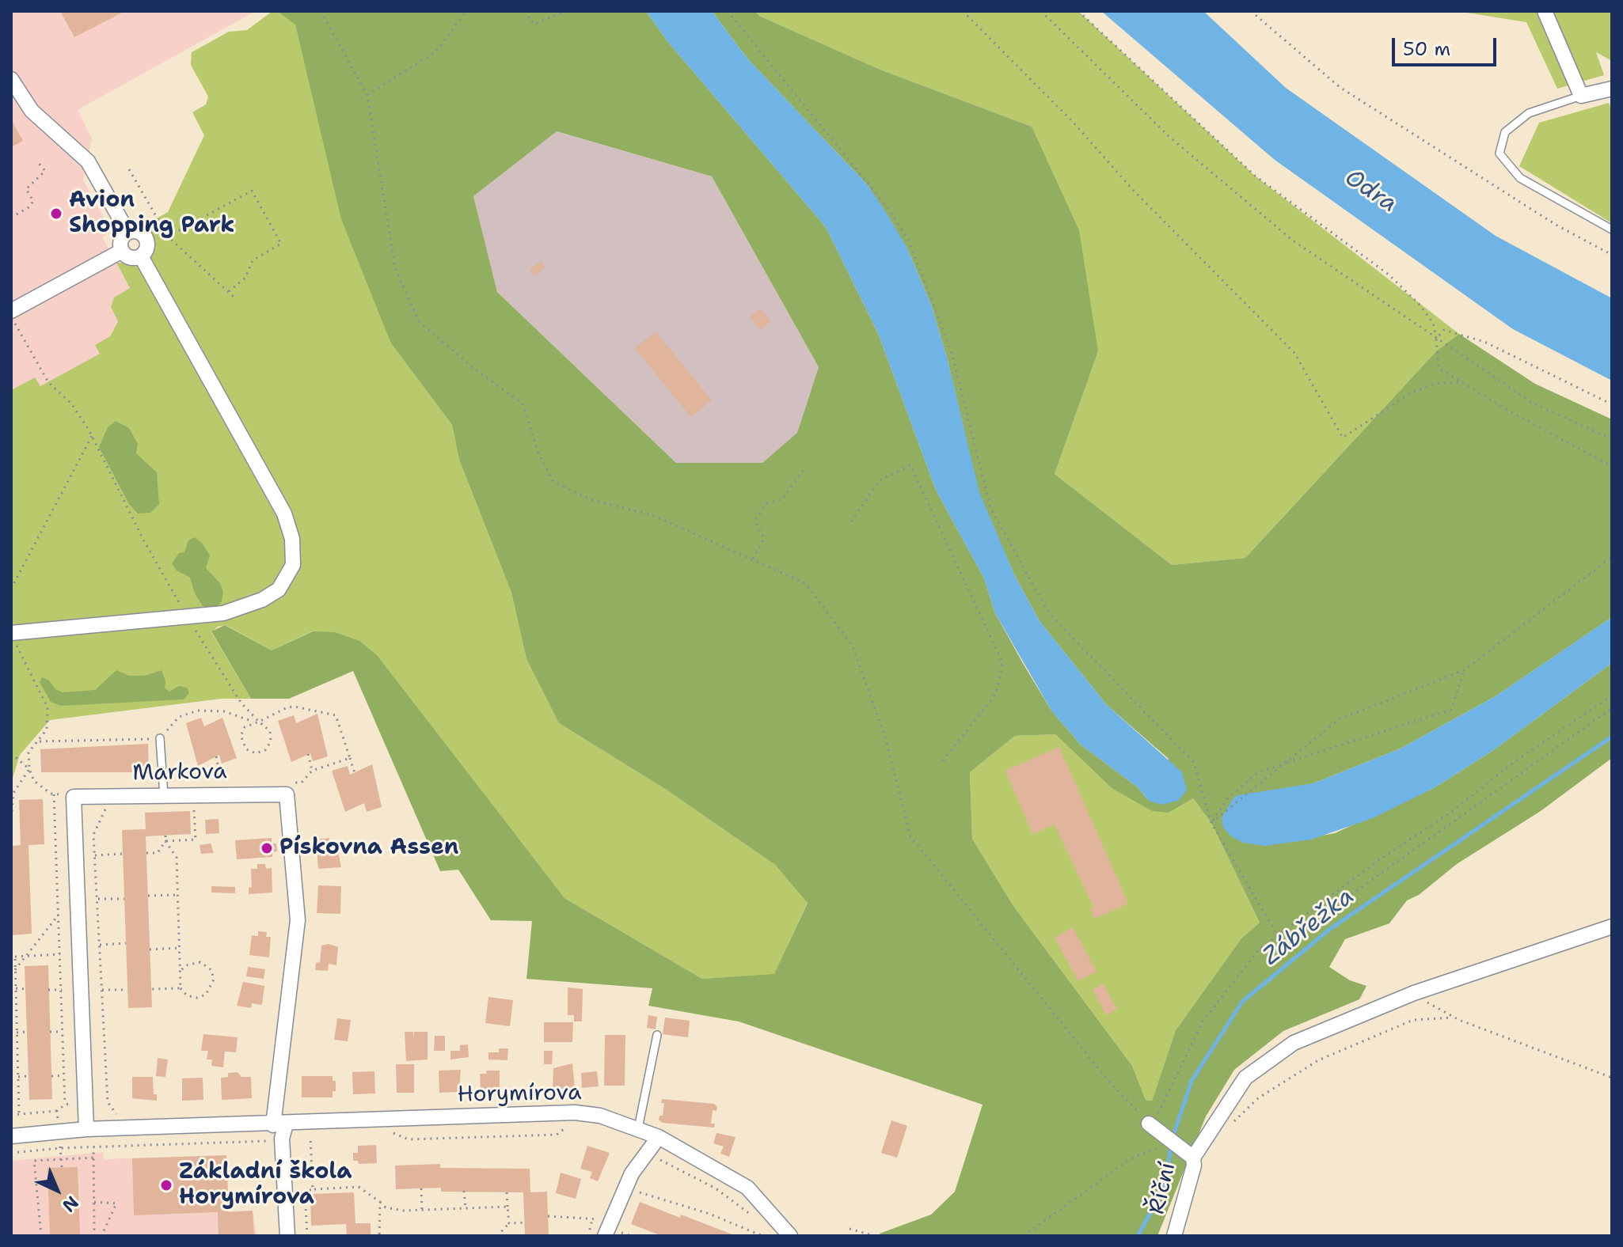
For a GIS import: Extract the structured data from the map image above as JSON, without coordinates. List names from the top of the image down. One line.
{"streets":{"street":["Markova","Horymírova","Říční"]},"crossings":[["Markova","Horymírova"]],"water":["Odra","Zábřežka"],"places":["Avion Shopping Park","Pískovna Assen","Základní škola Horymírova"],"scale_bar":"50 m","north":"bottom right"}
